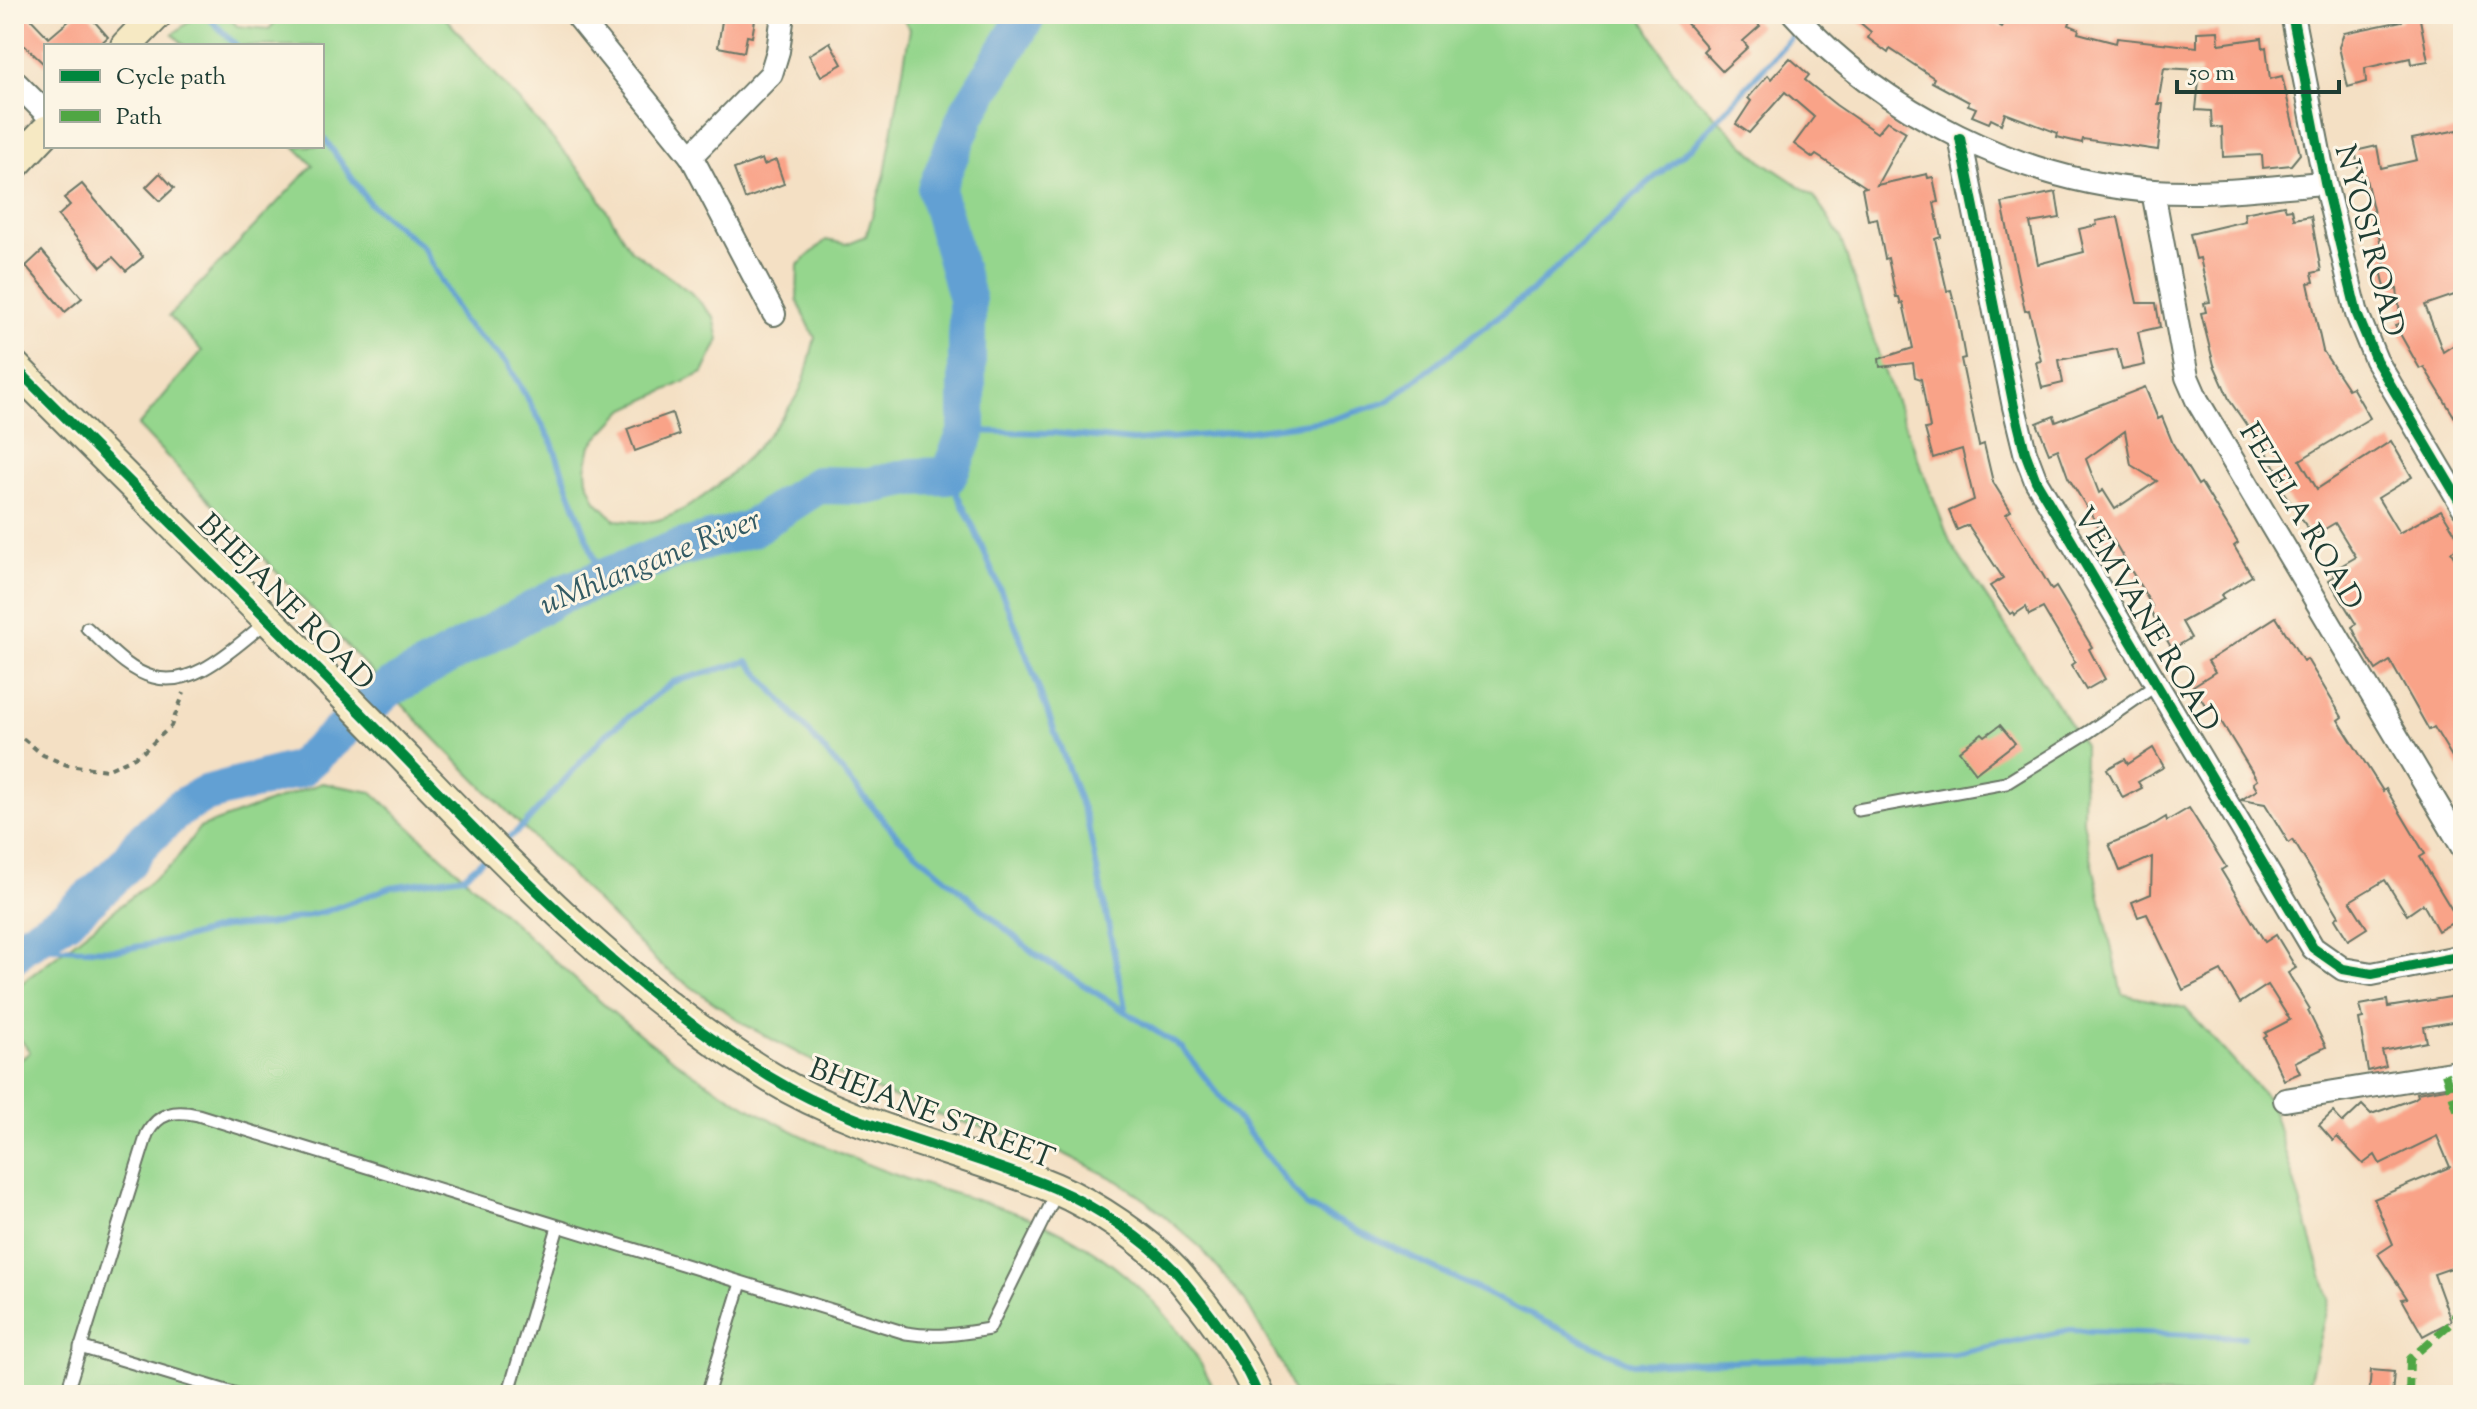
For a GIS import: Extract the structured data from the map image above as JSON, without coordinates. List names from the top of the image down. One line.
{"streets":{"street":["NYOSI ROAD","FEZELA ROAD","BHEJANE ROAD","VEMVANE ROAD","BHEJANE STREET"]},"crossings":[["BHEJANE ROAD","BHEJANE STREET"]],"water":["uMhlangane River"],"legend":["Cycle path","Path"],"scale_bar":"50 m"}
